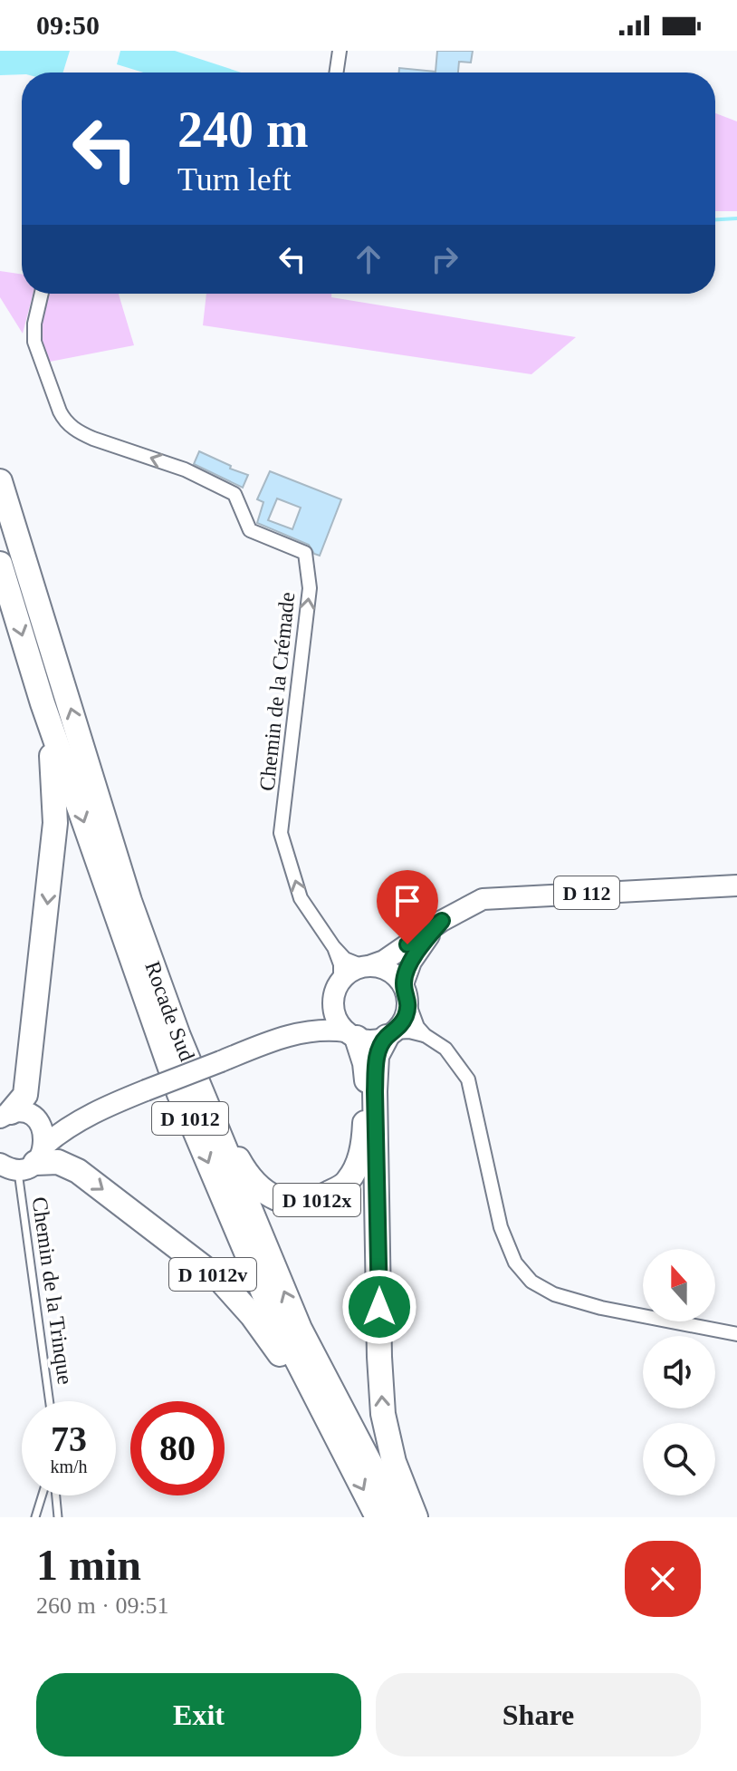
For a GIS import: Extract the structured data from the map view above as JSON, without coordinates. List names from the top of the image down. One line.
{"streets":{"highway":["Rocade Sud","D 1012","D 1012x","D 1012v"],"main road":["D 112"],"street":["Chemin de la Crémade"],"lane":["Chemin de la Trinque"]},"crossings":[["D 112","D 1012x"],["Rocade Sud","D 1012x"],["Rocade Sud","D 1012v"],["D 1012v","Chemin de la Trinque"]],"one_way":["Chemin de la Crémade"],"north":"top","page":{"status":"09:50","turn":["240 m","Turn left"],"speed":"73 km/h","limit":"80","heading":["1 min","260 m · 09:51"],"buttons":["Exit","Share"]}}
